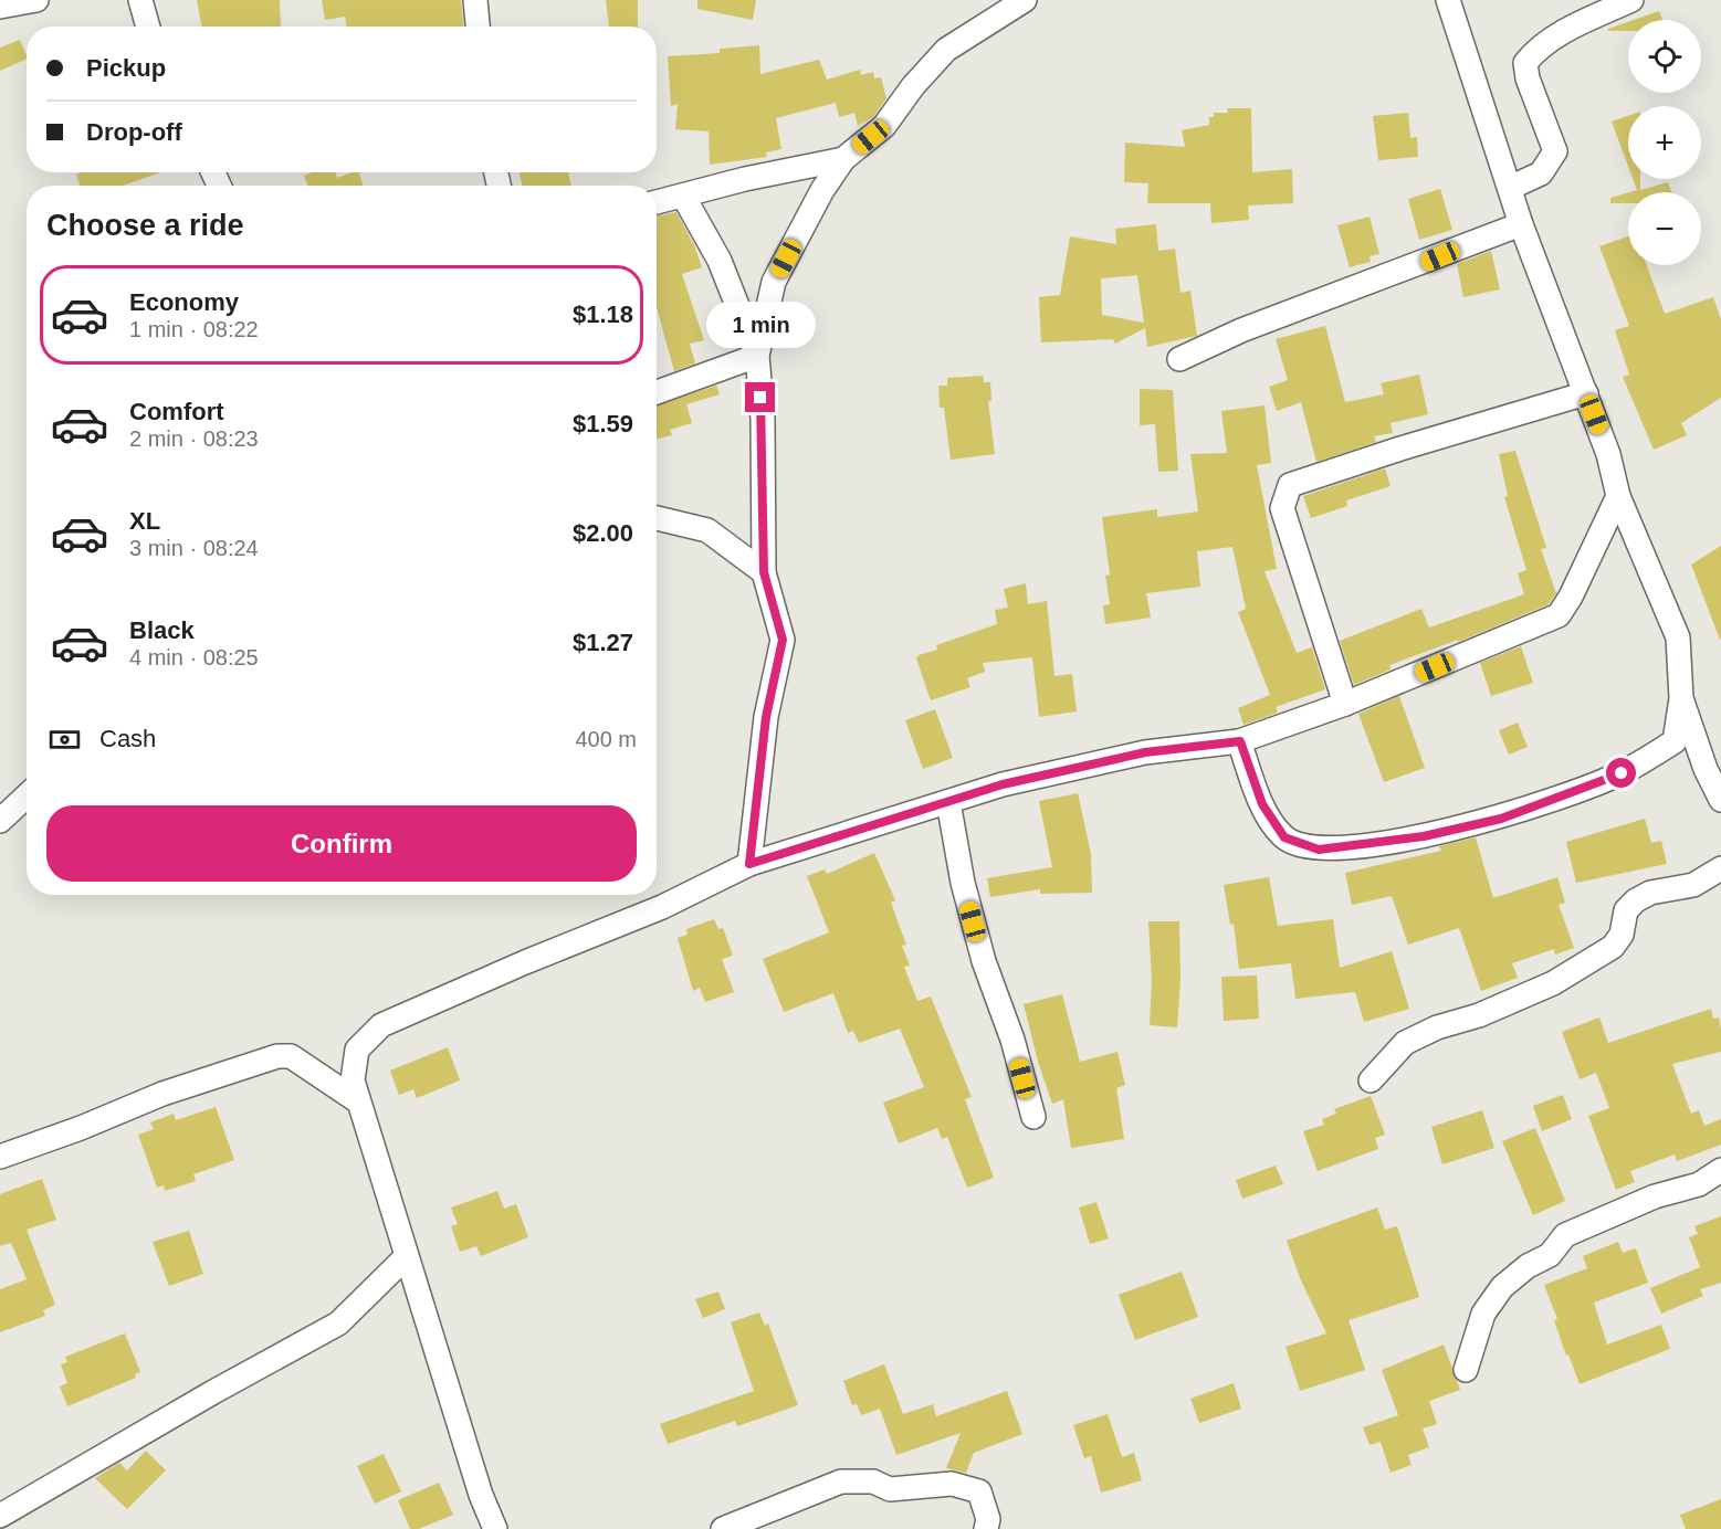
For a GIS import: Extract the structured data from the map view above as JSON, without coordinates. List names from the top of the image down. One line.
{"page":{"map_buttons":["+","−"],"banner":["Pickup","Drop-off"],"heading":"Choose a ride","list":[{"name":"Economy","note":"1 min · 08:22","value":"$1.18"},{"name":"Comfort","note":"2 min · 08:23","value":"$1.59"},{"name":"XL","note":"3 min · 08:24","value":"$2.00"},{"name":"Black","note":"4 min · 08:25","value":"$1.27"}],"bubble":"1 min","pay":["Cash","400 m"],"buttons":"Confirm"}}
